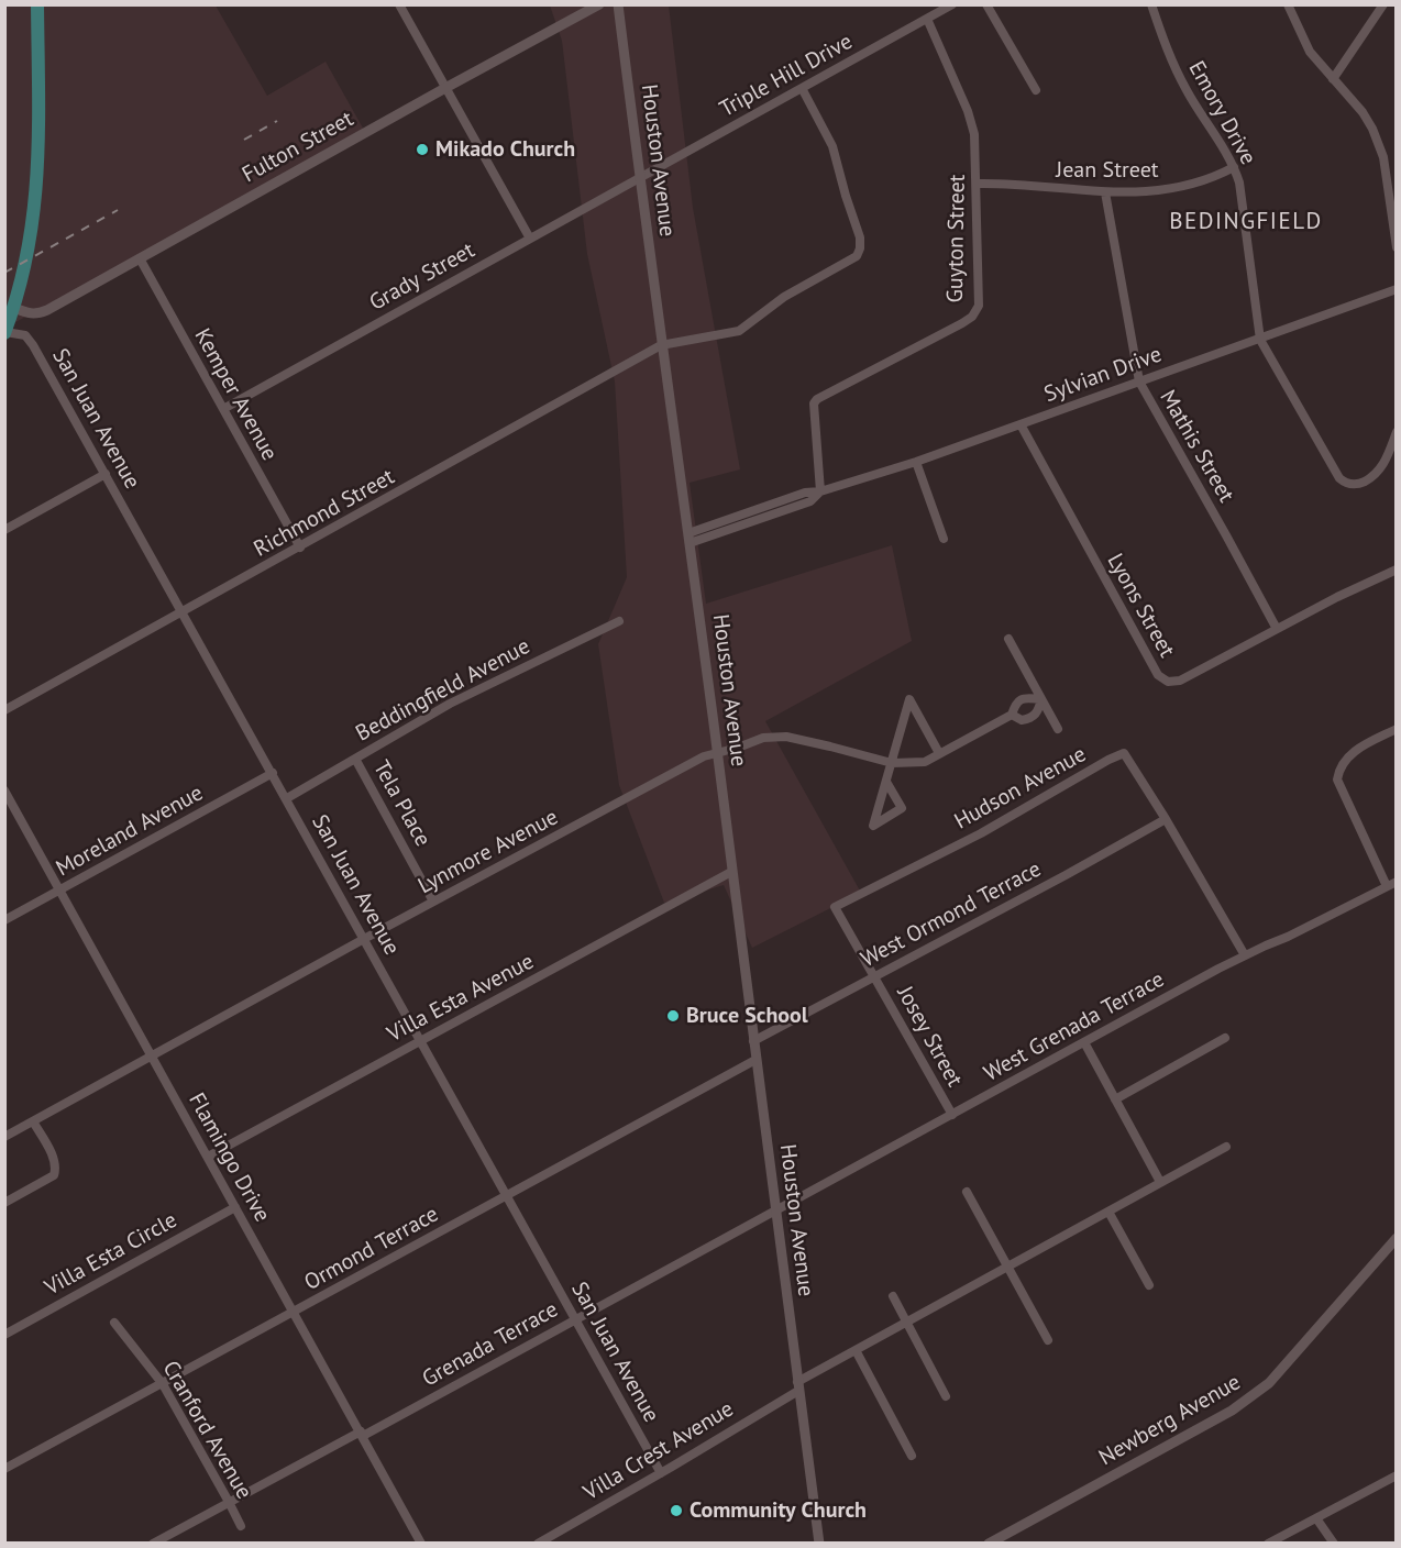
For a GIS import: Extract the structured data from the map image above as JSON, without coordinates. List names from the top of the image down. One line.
{"streets":{"street":["Triple Hill Drive","Emory Drive","Fulton Street","Houston Avenue","Jean Street","Guyton Street","Grady Street","Sylvian Drive","Kemper Avenue","San Juan Avenue","Mathis Street","Richmond Street","Lyons Street","Beddingfield Avenue","Hudson Avenue","Tela Place","Moreland Avenue","Lynmore Avenue","West Ormond Terrace","Villa Esta Avenue","West Grenada Terrace","Josey Street","Flamingo Drive","Ormond Terrace","Villa Esta Circle","Grenada Terrace","Newberg Avenue","Cranford Avenue","Villa Crest Avenue"]},"crossings":[["Triple Hill Drive","Houston Avenue"],["Triple Hill Drive","Guyton Street"],["Triple Hill Drive","Grady Street"],["Triple Hill Drive","Richmond Street"],["Emory Drive","Jean Street"],["Emory Drive","Sylvian Drive"],["Fulton Street","Kemper Avenue"],["Houston Avenue","Grady Street"],["Houston Avenue","Sylvian Drive"],["Houston Avenue","Richmond Street"],["Houston Avenue","Lynmore Avenue"],["Houston Avenue","West Ormond Terrace"],["Houston Avenue","Villa Esta Avenue"],["Houston Avenue","West Grenada Terrace"],["Houston Avenue","Ormond Terrace"],["Houston Avenue","Grenada Terrace"],["Houston Avenue","Villa Crest Avenue"],["Jean Street","Guyton Street"],["Jean Street","Mathis Street"],["Guyton Street","Sylvian Drive"],["Grady Street","Kemper Avenue"],["Sylvian Drive","Mathis Street"],["Sylvian Drive","Lyons Street"],["Kemper Avenue","Richmond Street"],["San Juan Avenue","Richmond Street"],["San Juan Avenue","Beddingfield Avenue"],["San Juan Avenue","Moreland Avenue"],["San Juan Avenue","Lynmore Avenue"],["San Juan Avenue","Villa Esta Avenue"],["San Juan Avenue","Ormond Terrace"],["San Juan Avenue","Grenada Terrace"],["San Juan Avenue","Villa Crest Avenue"],["Mathis Street","Lyons Street"],["Beddingfield Avenue","Tela Place"],["Hudson Avenue","West Ormond Terrace"],["Hudson Avenue","Josey Street"],["Tela Place","Lynmore Avenue"],["Moreland Avenue","Flamingo Drive"],["Lynmore Avenue","Flamingo Drive"],["West Ormond Terrace","Josey Street"],["Villa Esta Avenue","Flamingo Drive"],["West Grenada Terrace","Josey Street"],["West Grenada Terrace","Grenada Terrace"],["Flamingo Drive","Ormond Terrace"],["Flamingo Drive","Villa Esta Circle"],["Flamingo Drive","Grenada Terrace"],["Ormond Terrace","Cranford Avenue"],["Grenada Terrace","Cranford Avenue"]],"districts":["BEDINGFIELD"],"places":["Mikado Church","Bruce School","Community Church"]}
